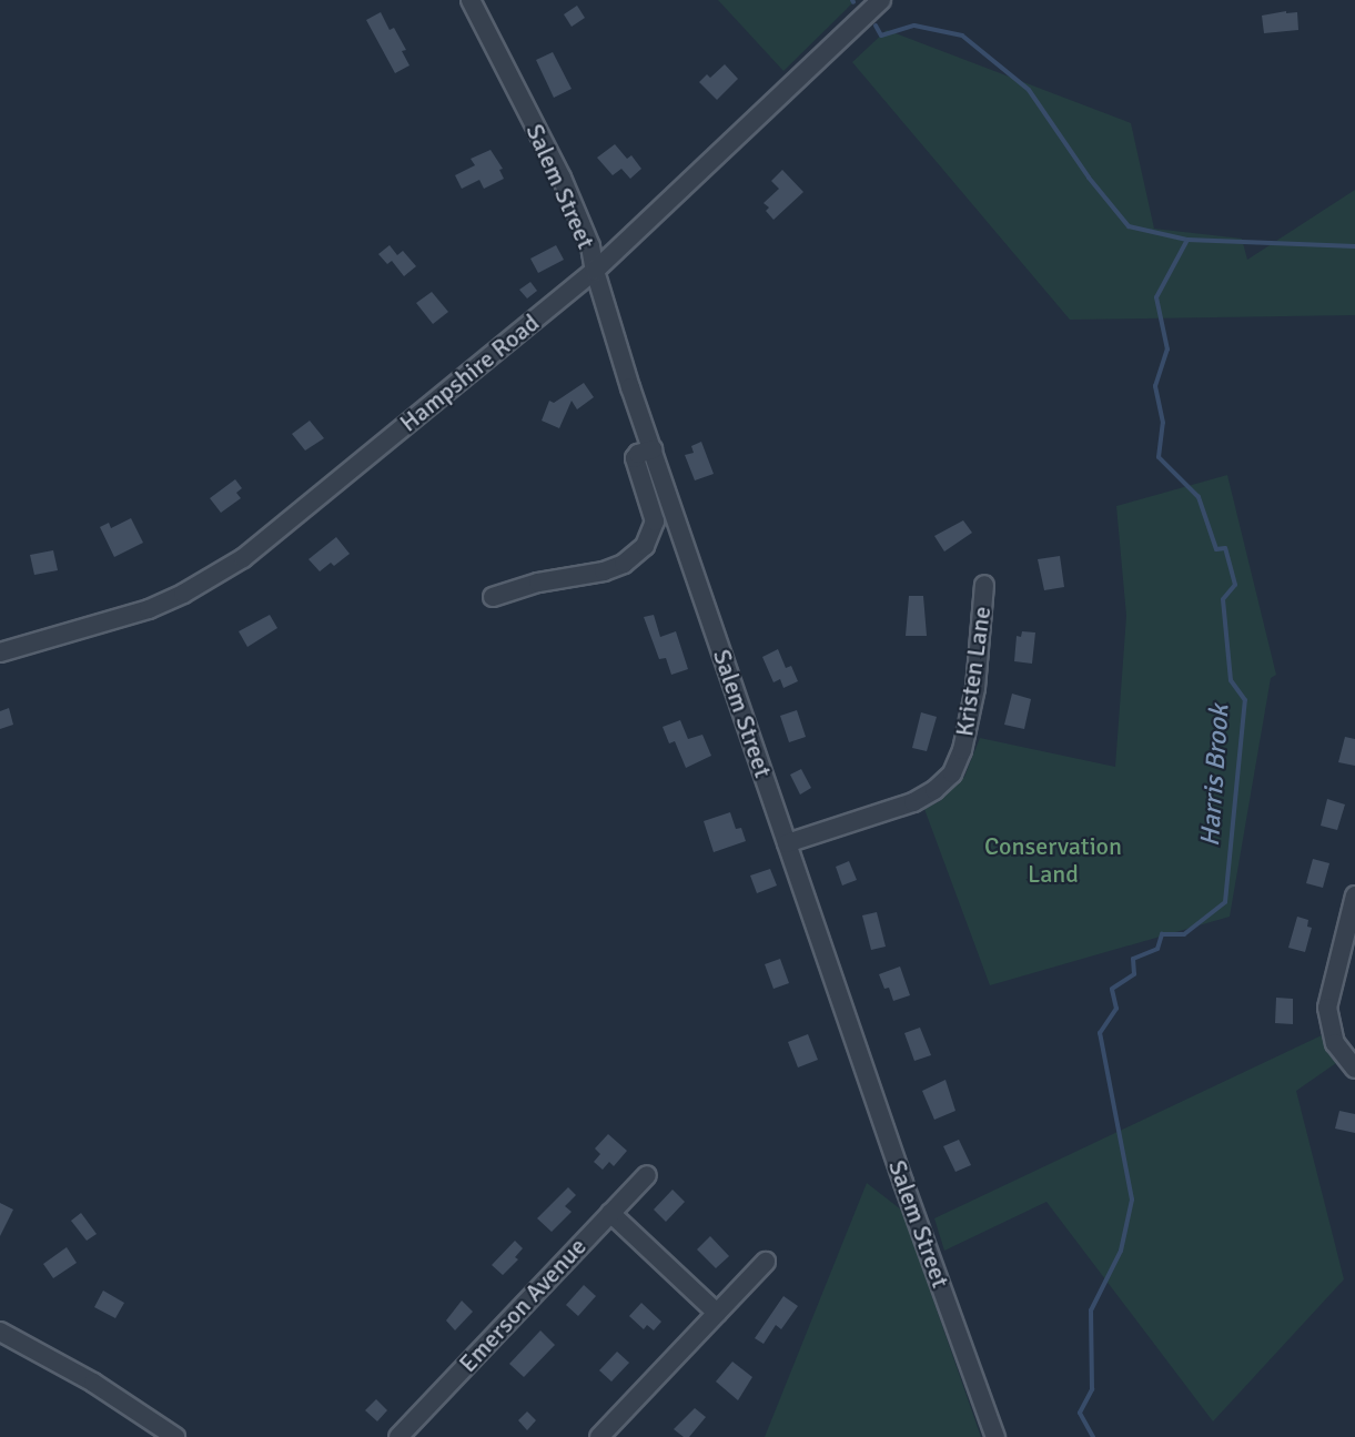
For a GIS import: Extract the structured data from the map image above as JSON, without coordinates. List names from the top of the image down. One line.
{"streets":{"street":["Salem Street","Hampshire Road","Kristen Lane","Emerson Avenue"]},"crossings":[["Salem Street","Hampshire Road"],["Salem Street","Kristen Lane"]],"water":["Harris Brook"],"parks":["Conservation Land"]}
